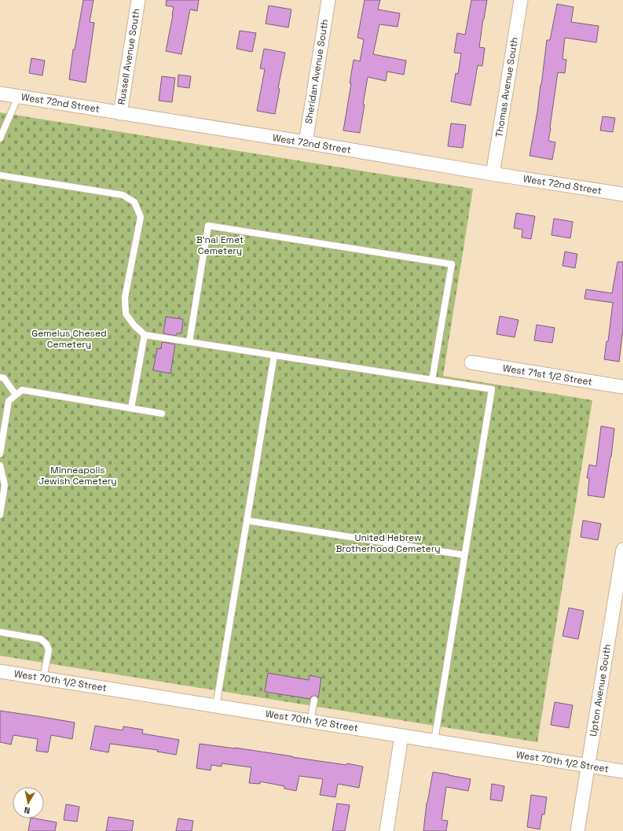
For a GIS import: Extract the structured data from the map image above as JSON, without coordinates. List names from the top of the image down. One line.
{"streets":{"street":["Russell Avenue South","Sheridan Avenue South","Thomas Avenue South","West 72nd Street","West 71st 1/2 Street","West 70th 1/2 Street","Upton Avenue South"]},"crossings":[["Russell Avenue South","West 72nd Street"],["Sheridan Avenue South","West 72nd Street"],["Thomas Avenue South","West 72nd Street"],["West 70th 1/2 Street","Upton Avenue South"]],"parks":["B'nai Emet Cemetery","Gemelus Chesed Cemetery","Minneapolis Jewish Cemetery","United Hebrew Brotherhood Cemetery"],"north":"bottom"}
